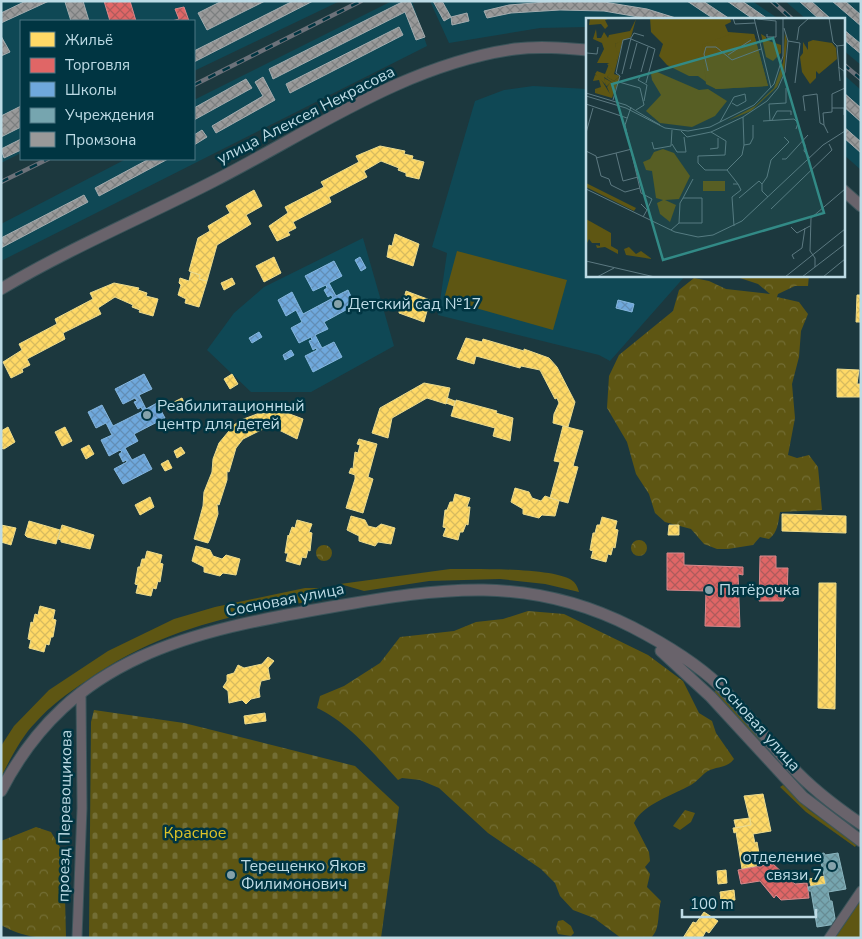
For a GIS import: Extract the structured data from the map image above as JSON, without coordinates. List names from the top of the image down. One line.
{"streets":{"street":["улица Алексея Некрасова","Сосновая улица","проезд Перевощикова"]},"crossings":[["Сосновая улица","проезд Перевощикова"]],"parks":["Красное"],"places":["Детский сад №17","Реабилитационный центр для детей","Пятёрочка","отделение связи 7","Терещенко Яков Филимонович"],"legend":["Жильё","Торговля","Школы","Учреждения","Промзона"],"scale_bar":"100 m"}
